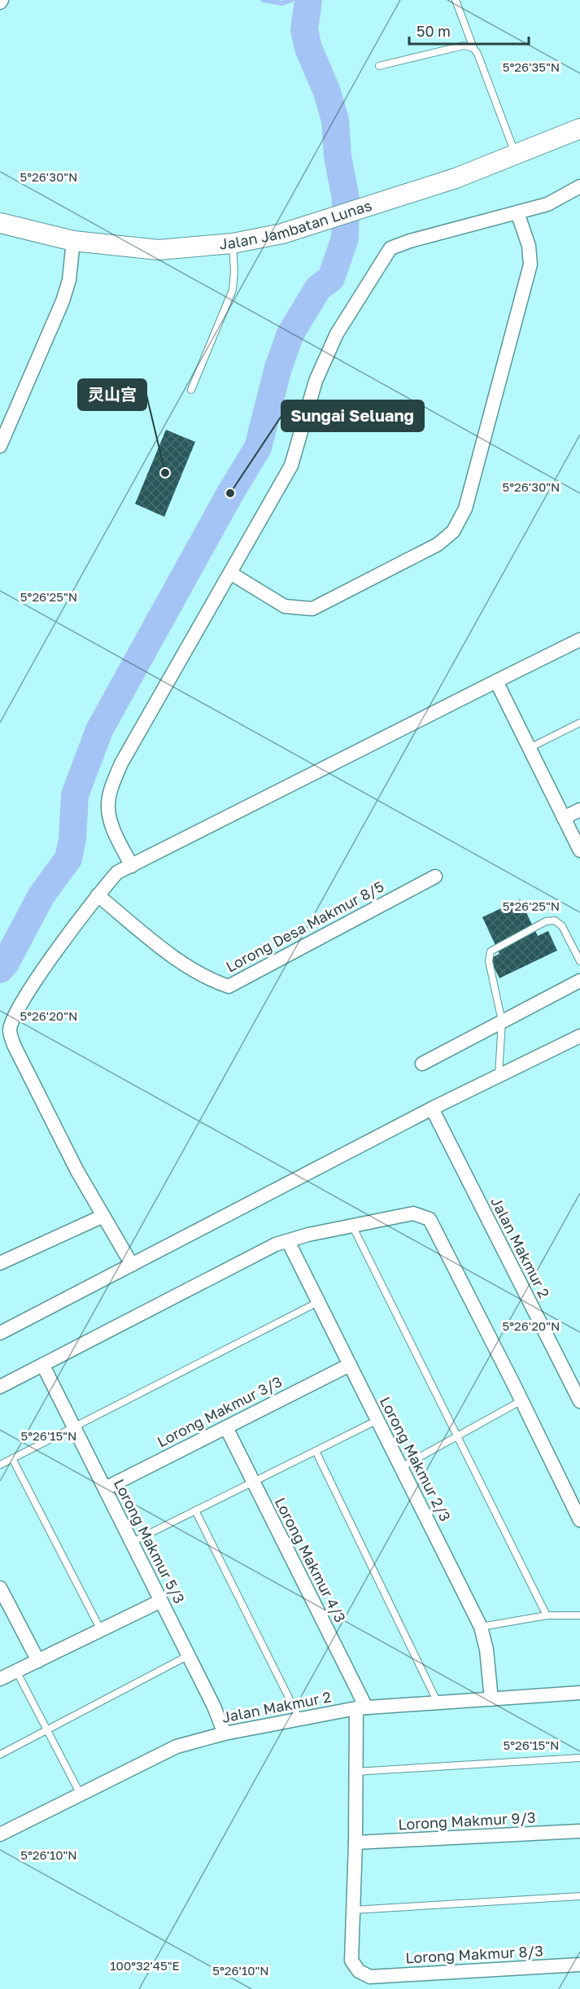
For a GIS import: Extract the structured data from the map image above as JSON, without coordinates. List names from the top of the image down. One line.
{"streets":{"main road":["Jalan Jambatan Lunas"],"street":["Lorong Desa Makmur 8/5","Jalan Makmur 2","Lorong Makmur 3/3","Lorong Makmur 2/3","Lorong Makmur 5/3","Lorong Makmur 4/3","Lorong Makmur 9/3","Lorong Makmur 8/3"]},"crossings":[["Jalan Makmur 2","Lorong Makmur 2/3"],["Jalan Makmur 2","Lorong Makmur 5/3"],["Jalan Makmur 2","Lorong Makmur 4/3"],["Lorong Makmur 3/3","Lorong Makmur 2/3"],["Lorong Makmur 3/3","Lorong Makmur 5/3"],["Lorong Makmur 3/3","Lorong Makmur 4/3"]],"places":["灵山宫","Sungai Seluang"],"scale_bar":"50 m","coordinates":["5°26'35\"N","5°26'30\"N","5°26'25\"N","5°26'20\"N","5°26'15\"N","5°26'10\"N","100°32'45\"E"]}
